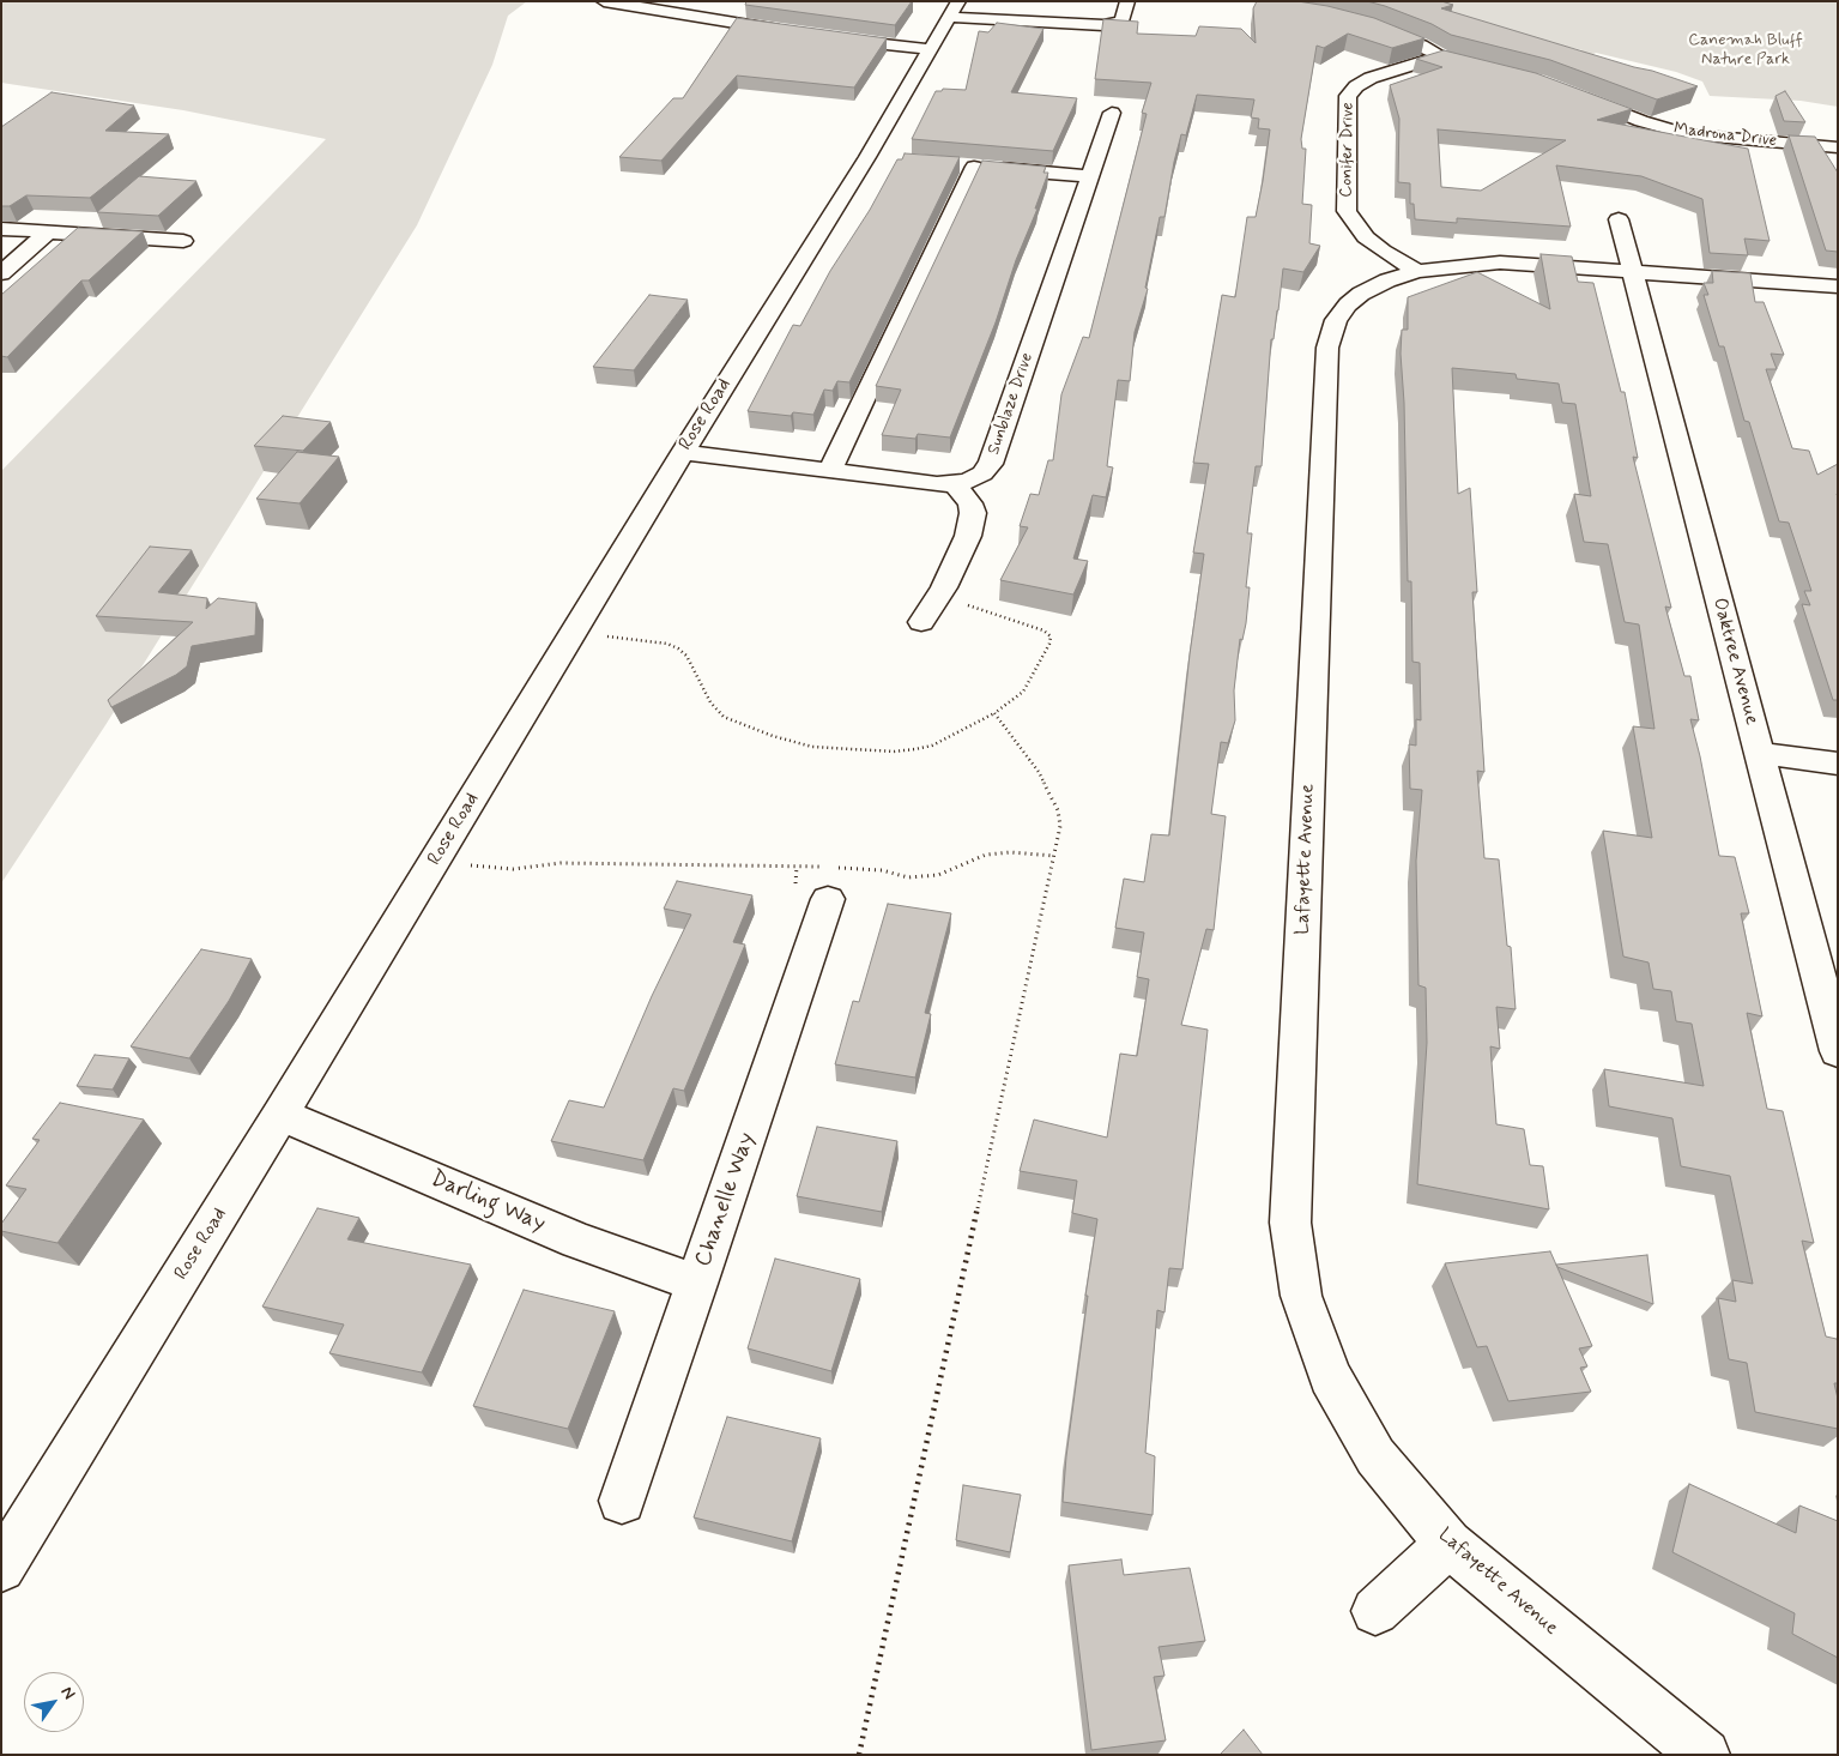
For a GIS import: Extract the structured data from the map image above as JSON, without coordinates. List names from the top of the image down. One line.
{"streets":{"street":["Madrona Drive","Conifer Drive","Sunblaze Drive","Rose Road","Oaktree Avenue","Lafayette Avenue","Chanelle Way","Darling Way"]},"crossings":[["Conifer Drive","Lafayette Avenue"],["Sunblaze Drive","Rose Road"],["Rose Road","Darling Way"],["Oaktree Avenue","Lafayette Avenue"],["Chanelle Way","Darling Way"]],"parks":["Canemah Bluff Nature Park"],"north":"top right"}
